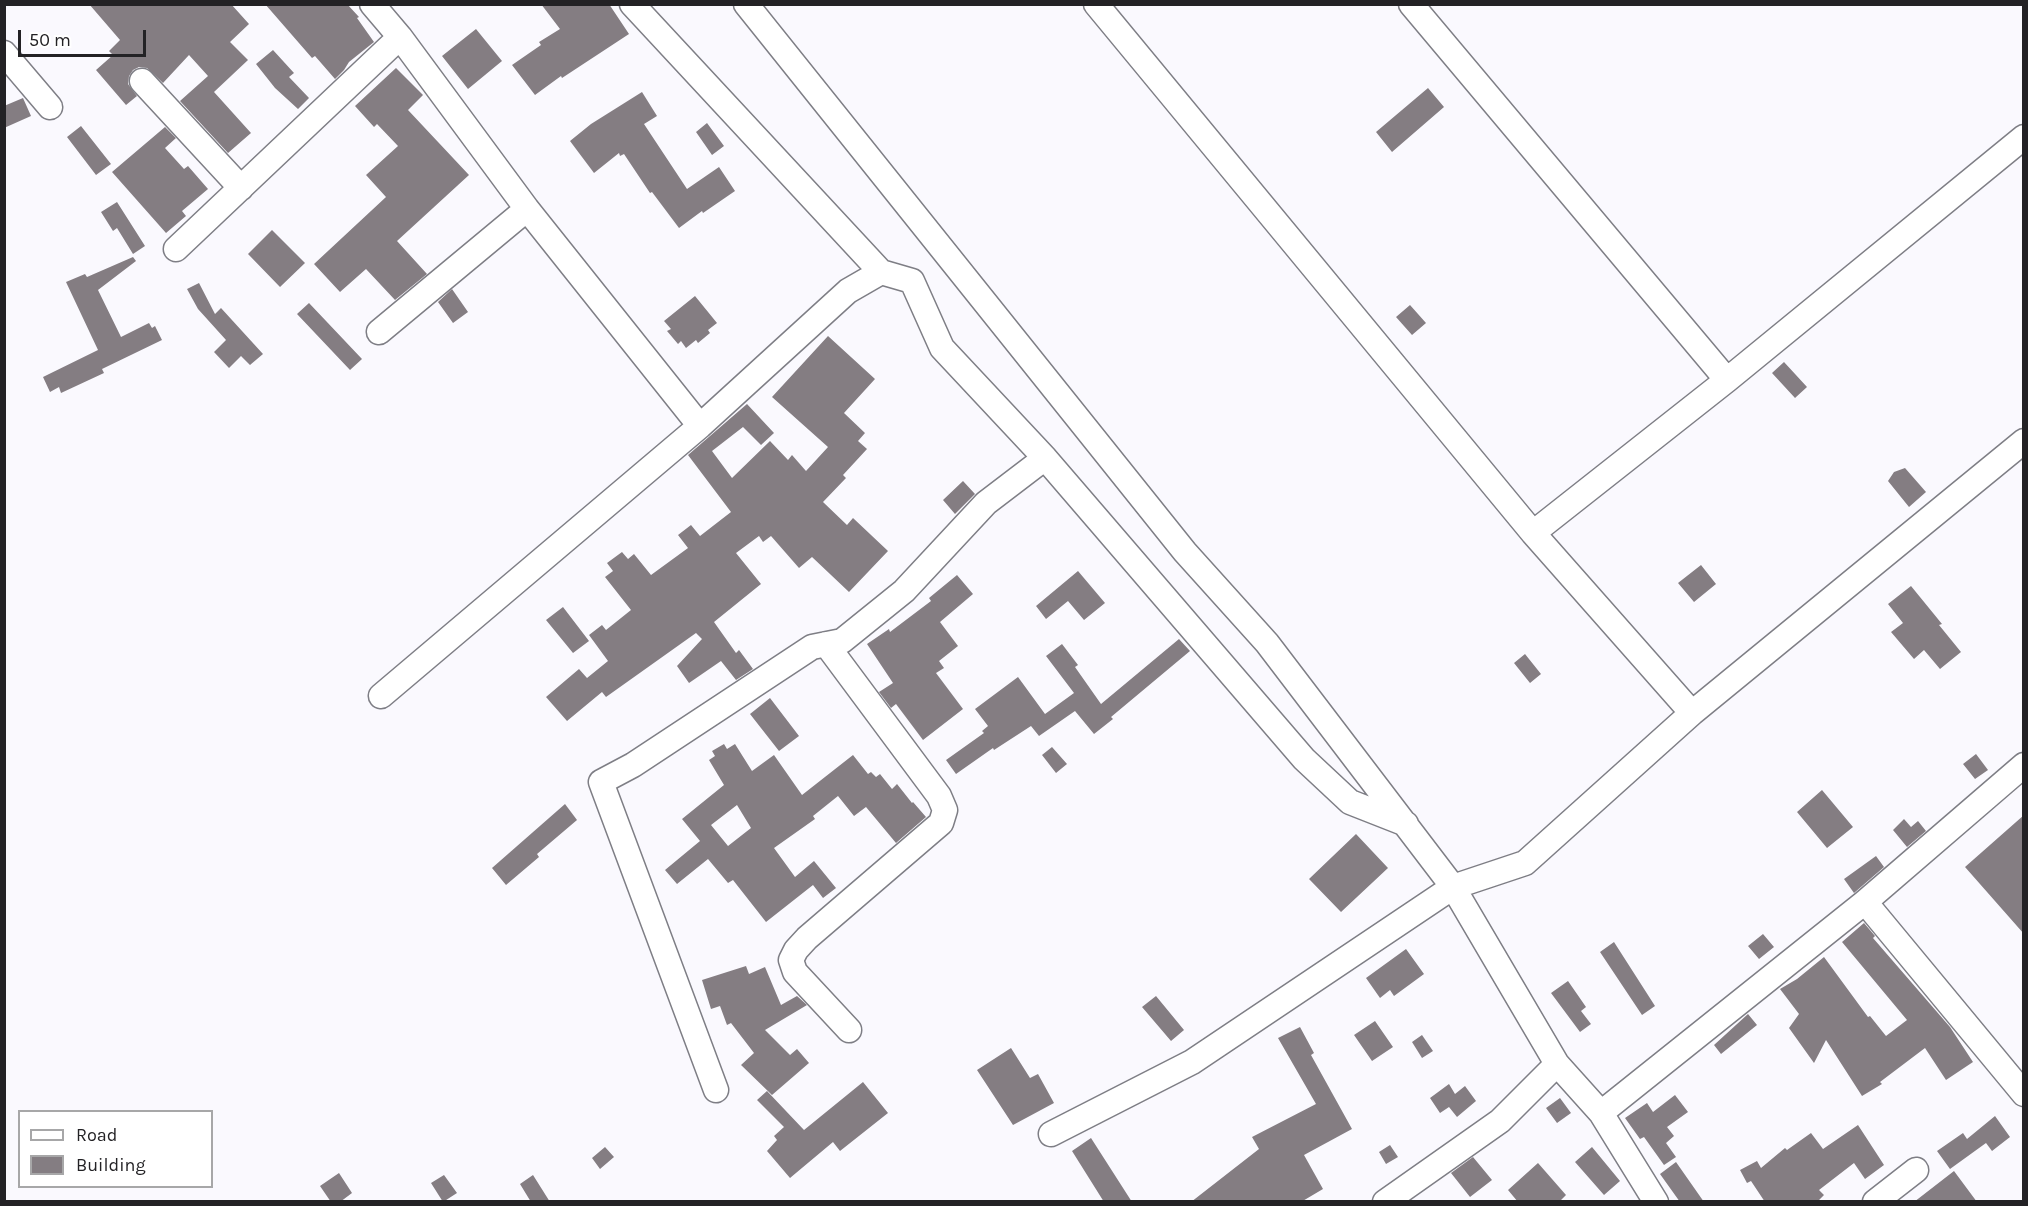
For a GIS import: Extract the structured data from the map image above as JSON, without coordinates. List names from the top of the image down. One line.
{"legend":["Road","Building"],"scale_bar":"50 m"}
